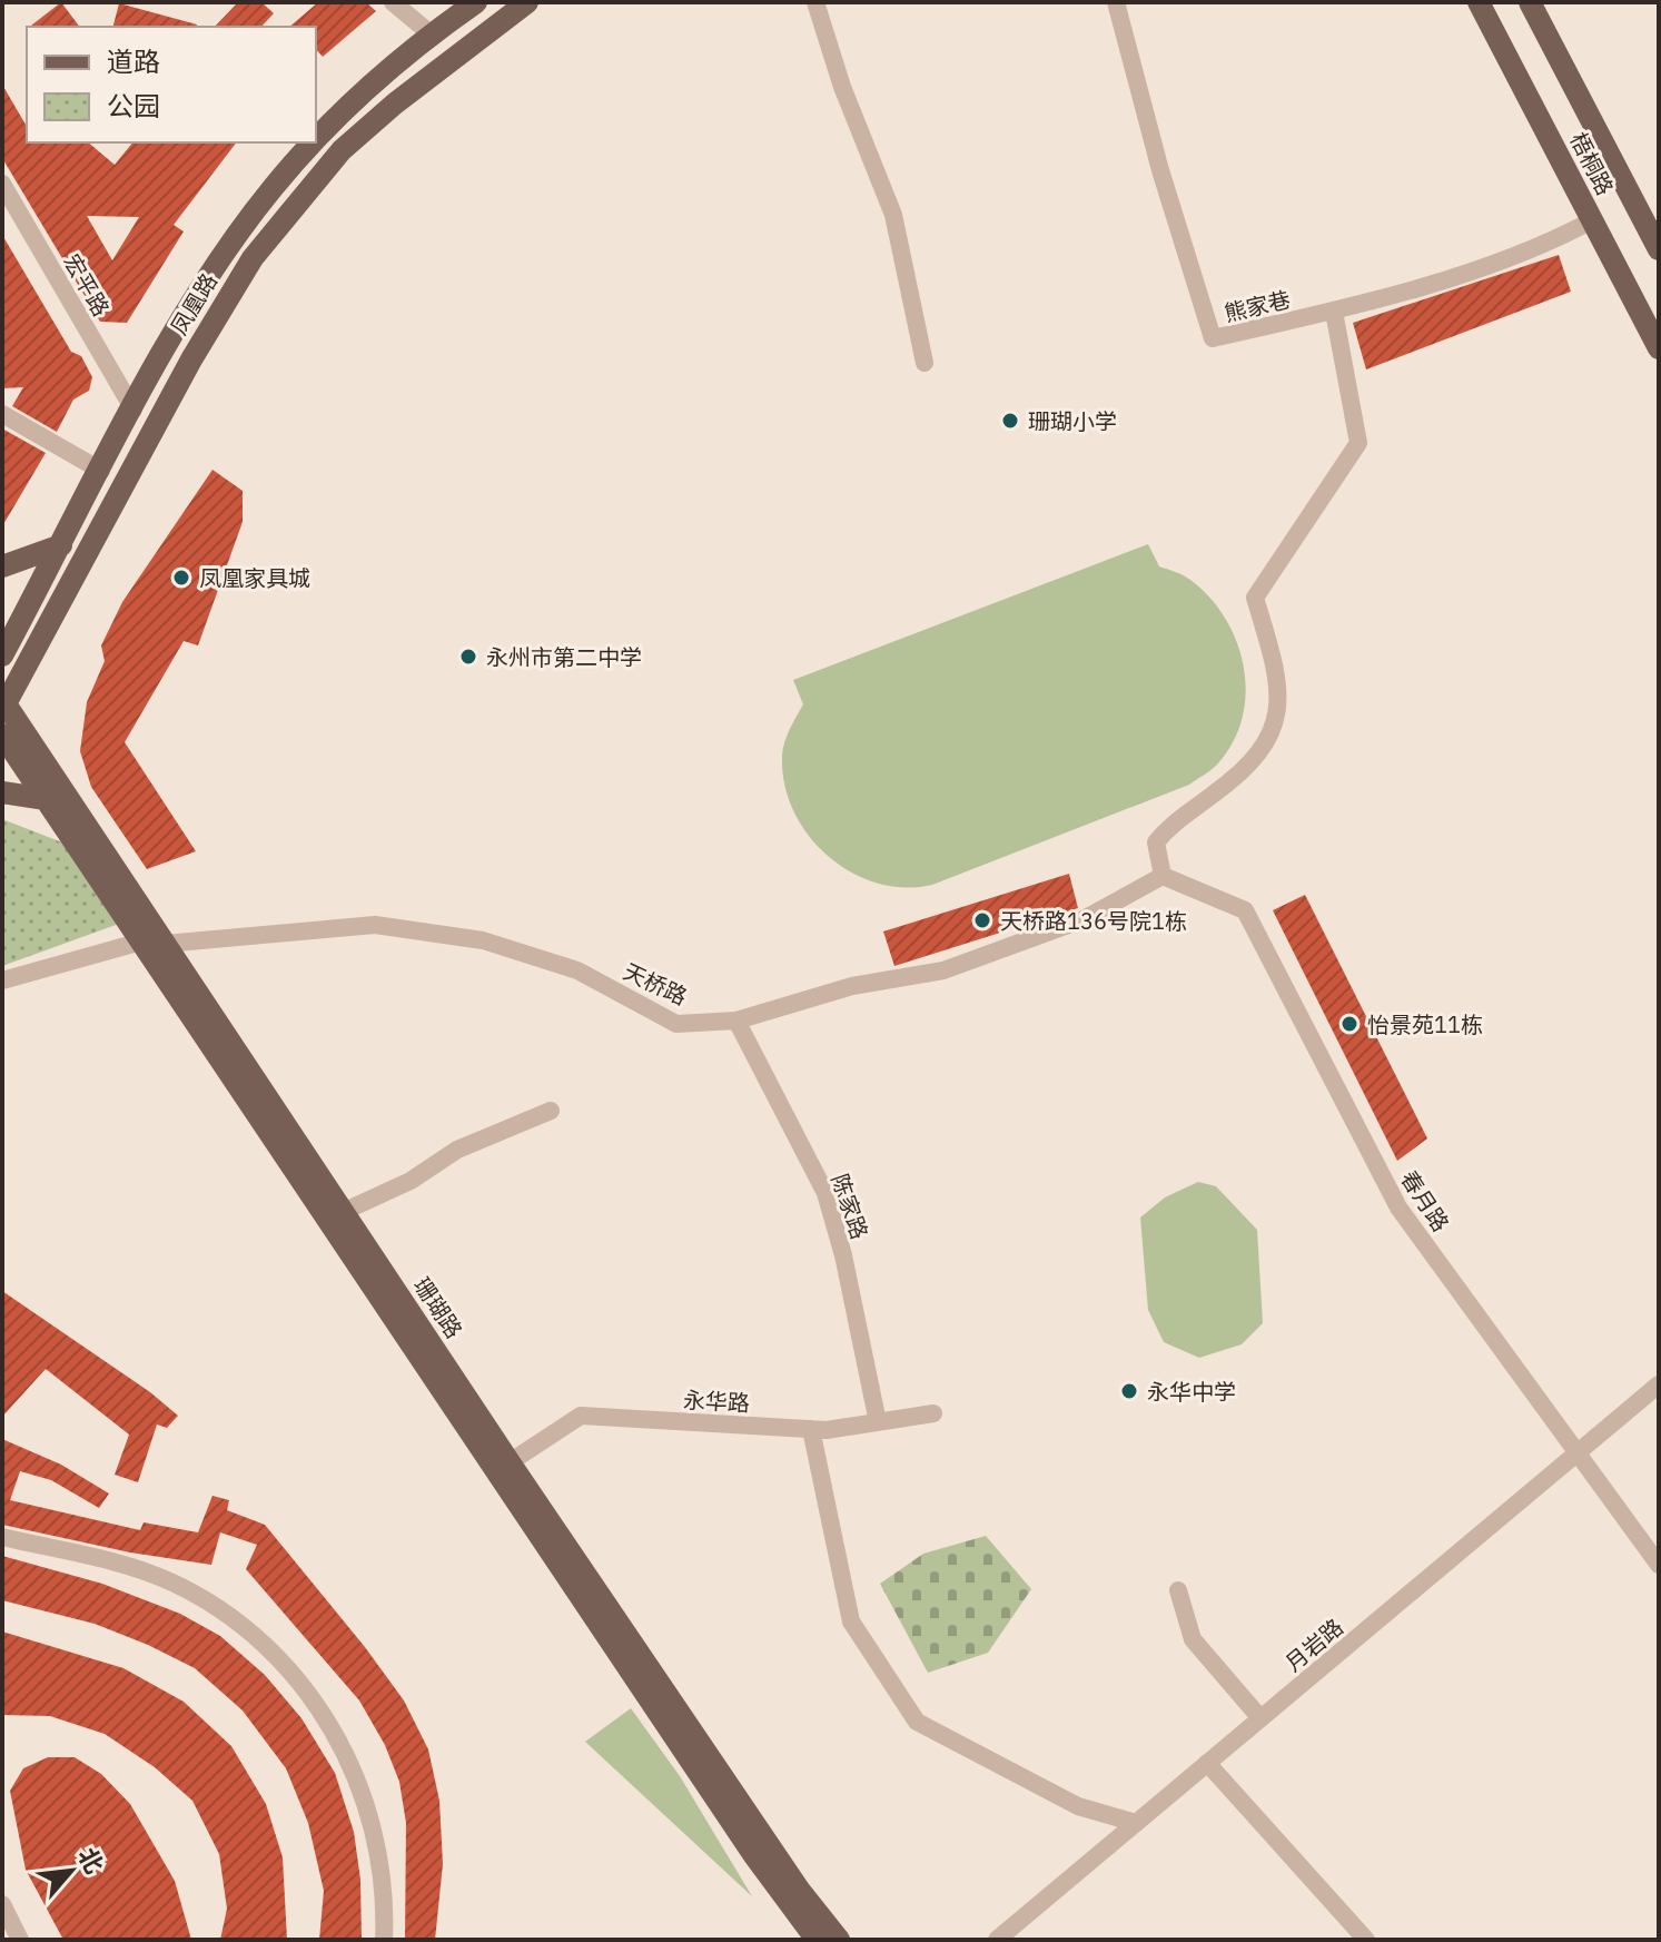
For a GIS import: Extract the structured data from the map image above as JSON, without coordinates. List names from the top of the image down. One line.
{"streets":{"main road":["梧桐路","凤凰路","珊瑚路"],"street":["宏平路","熊家巷","天桥路","春月路","陈家路","永华路","月岩路"]},"crossings":[["梧桐路","熊家巷"],["宏平路","凤凰路"],["凤凰路","珊瑚路"],["天桥路","春月路"],["天桥路","陈家路"],["天桥路","珊瑚路"],["春月路","月岩路"],["陈家路","永华路"],["珊瑚路","永华路"]],"places":["珊瑚小学","凤凰家具城","永州市第二中学","天桥路136号院1栋","怡景苑11栋","永华中学"],"legend":["道路","公园"],"north":"top right"}
